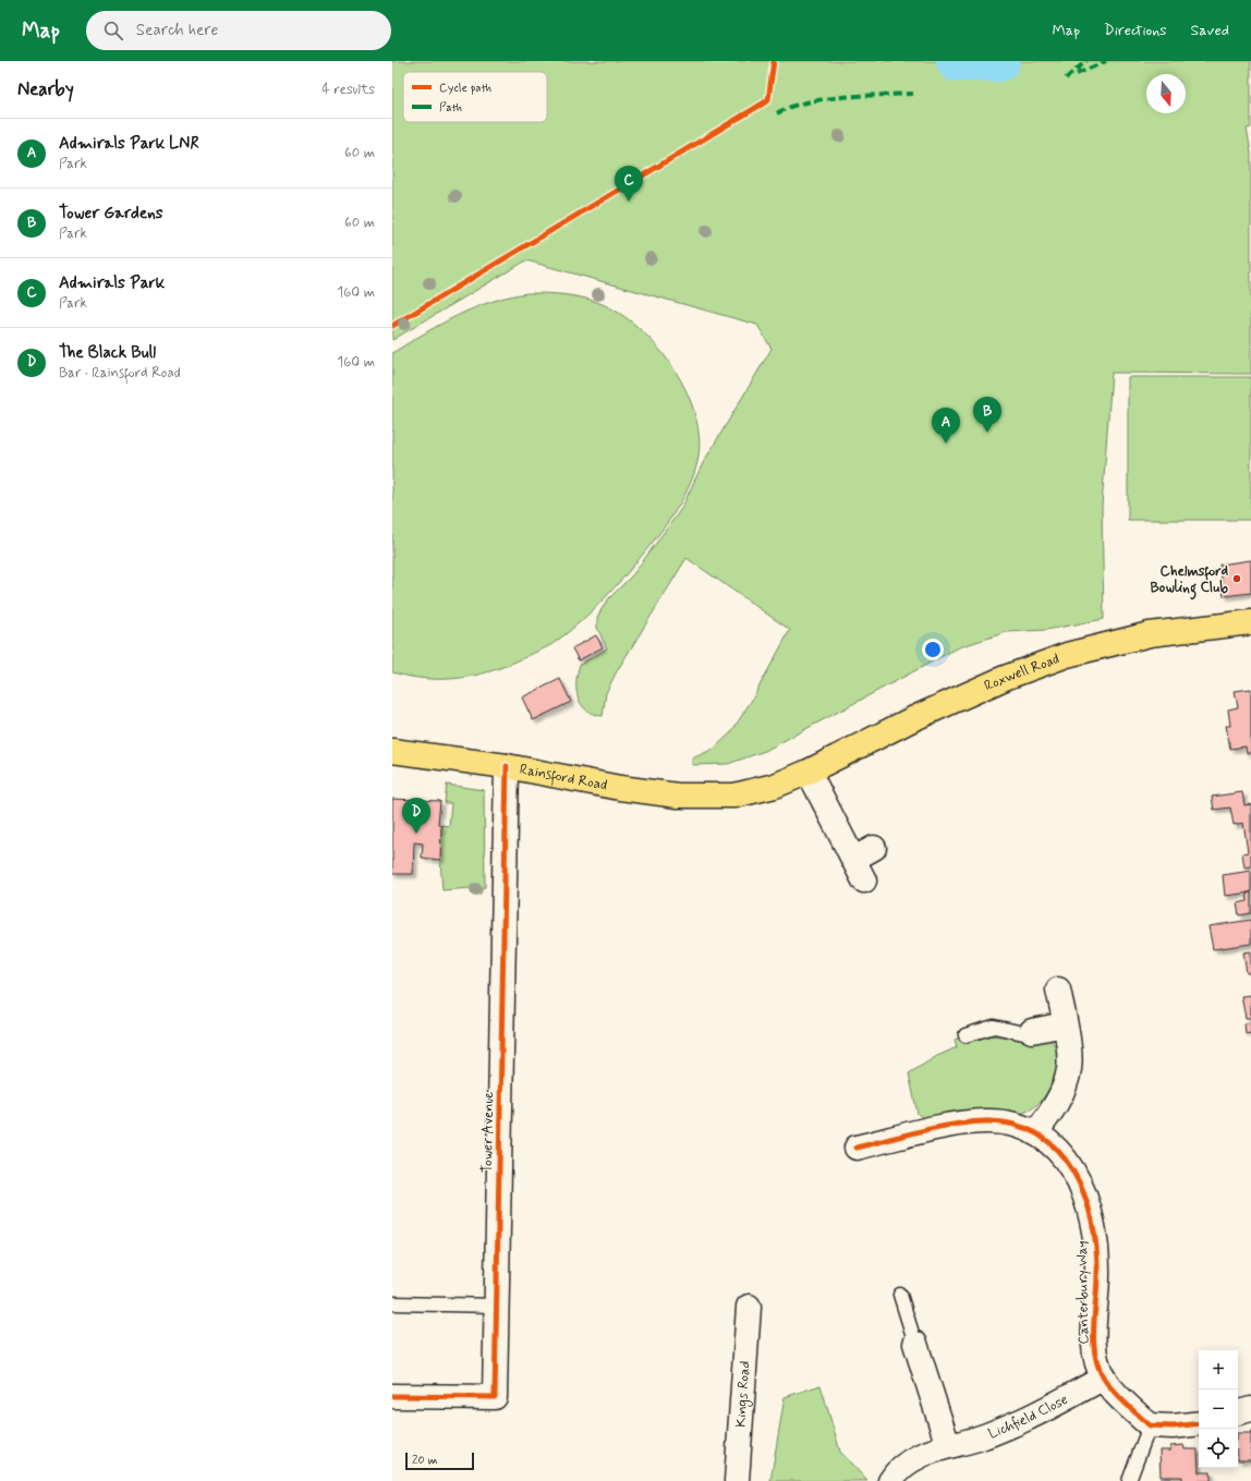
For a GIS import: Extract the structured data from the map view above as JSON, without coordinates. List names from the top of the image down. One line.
{"streets":{"main road":["Roxwell Road","Rainsford Road"],"street":["Tower Avenue","Canterbury Way","Kings Road","Lichfield Close"]},"crossings":[["Roxwell Road","Rainsford Road"],["Rainsford Road","Tower Avenue"],["Canterbury Way","Lichfield Close"]],"places":["Chelmsford Bowling Club"],"legend":["Cycle path","Path"],"scale_bar":"20 m","north":"bottom","page":{"header":"Map","search":"Search here","nav":["Map","Directions","Saved"],"heading":["Nearby","4 results"],"list":[{"mark":"A","name":"Admirals Park LNR","note":"Park","value":"60 m"},{"mark":"B","name":"Tower Gardens","note":"Park","value":"60 m"},{"mark":"C","name":"Admirals Park","note":"Park","value":"160 m"},{"mark":"D","name":"The Black Bull","note":"Bar · Rainsford Road","value":"160 m"}],"pins":["C","B","A","D"],"map_buttons":["+","−"],"scale":"20 m"}}
